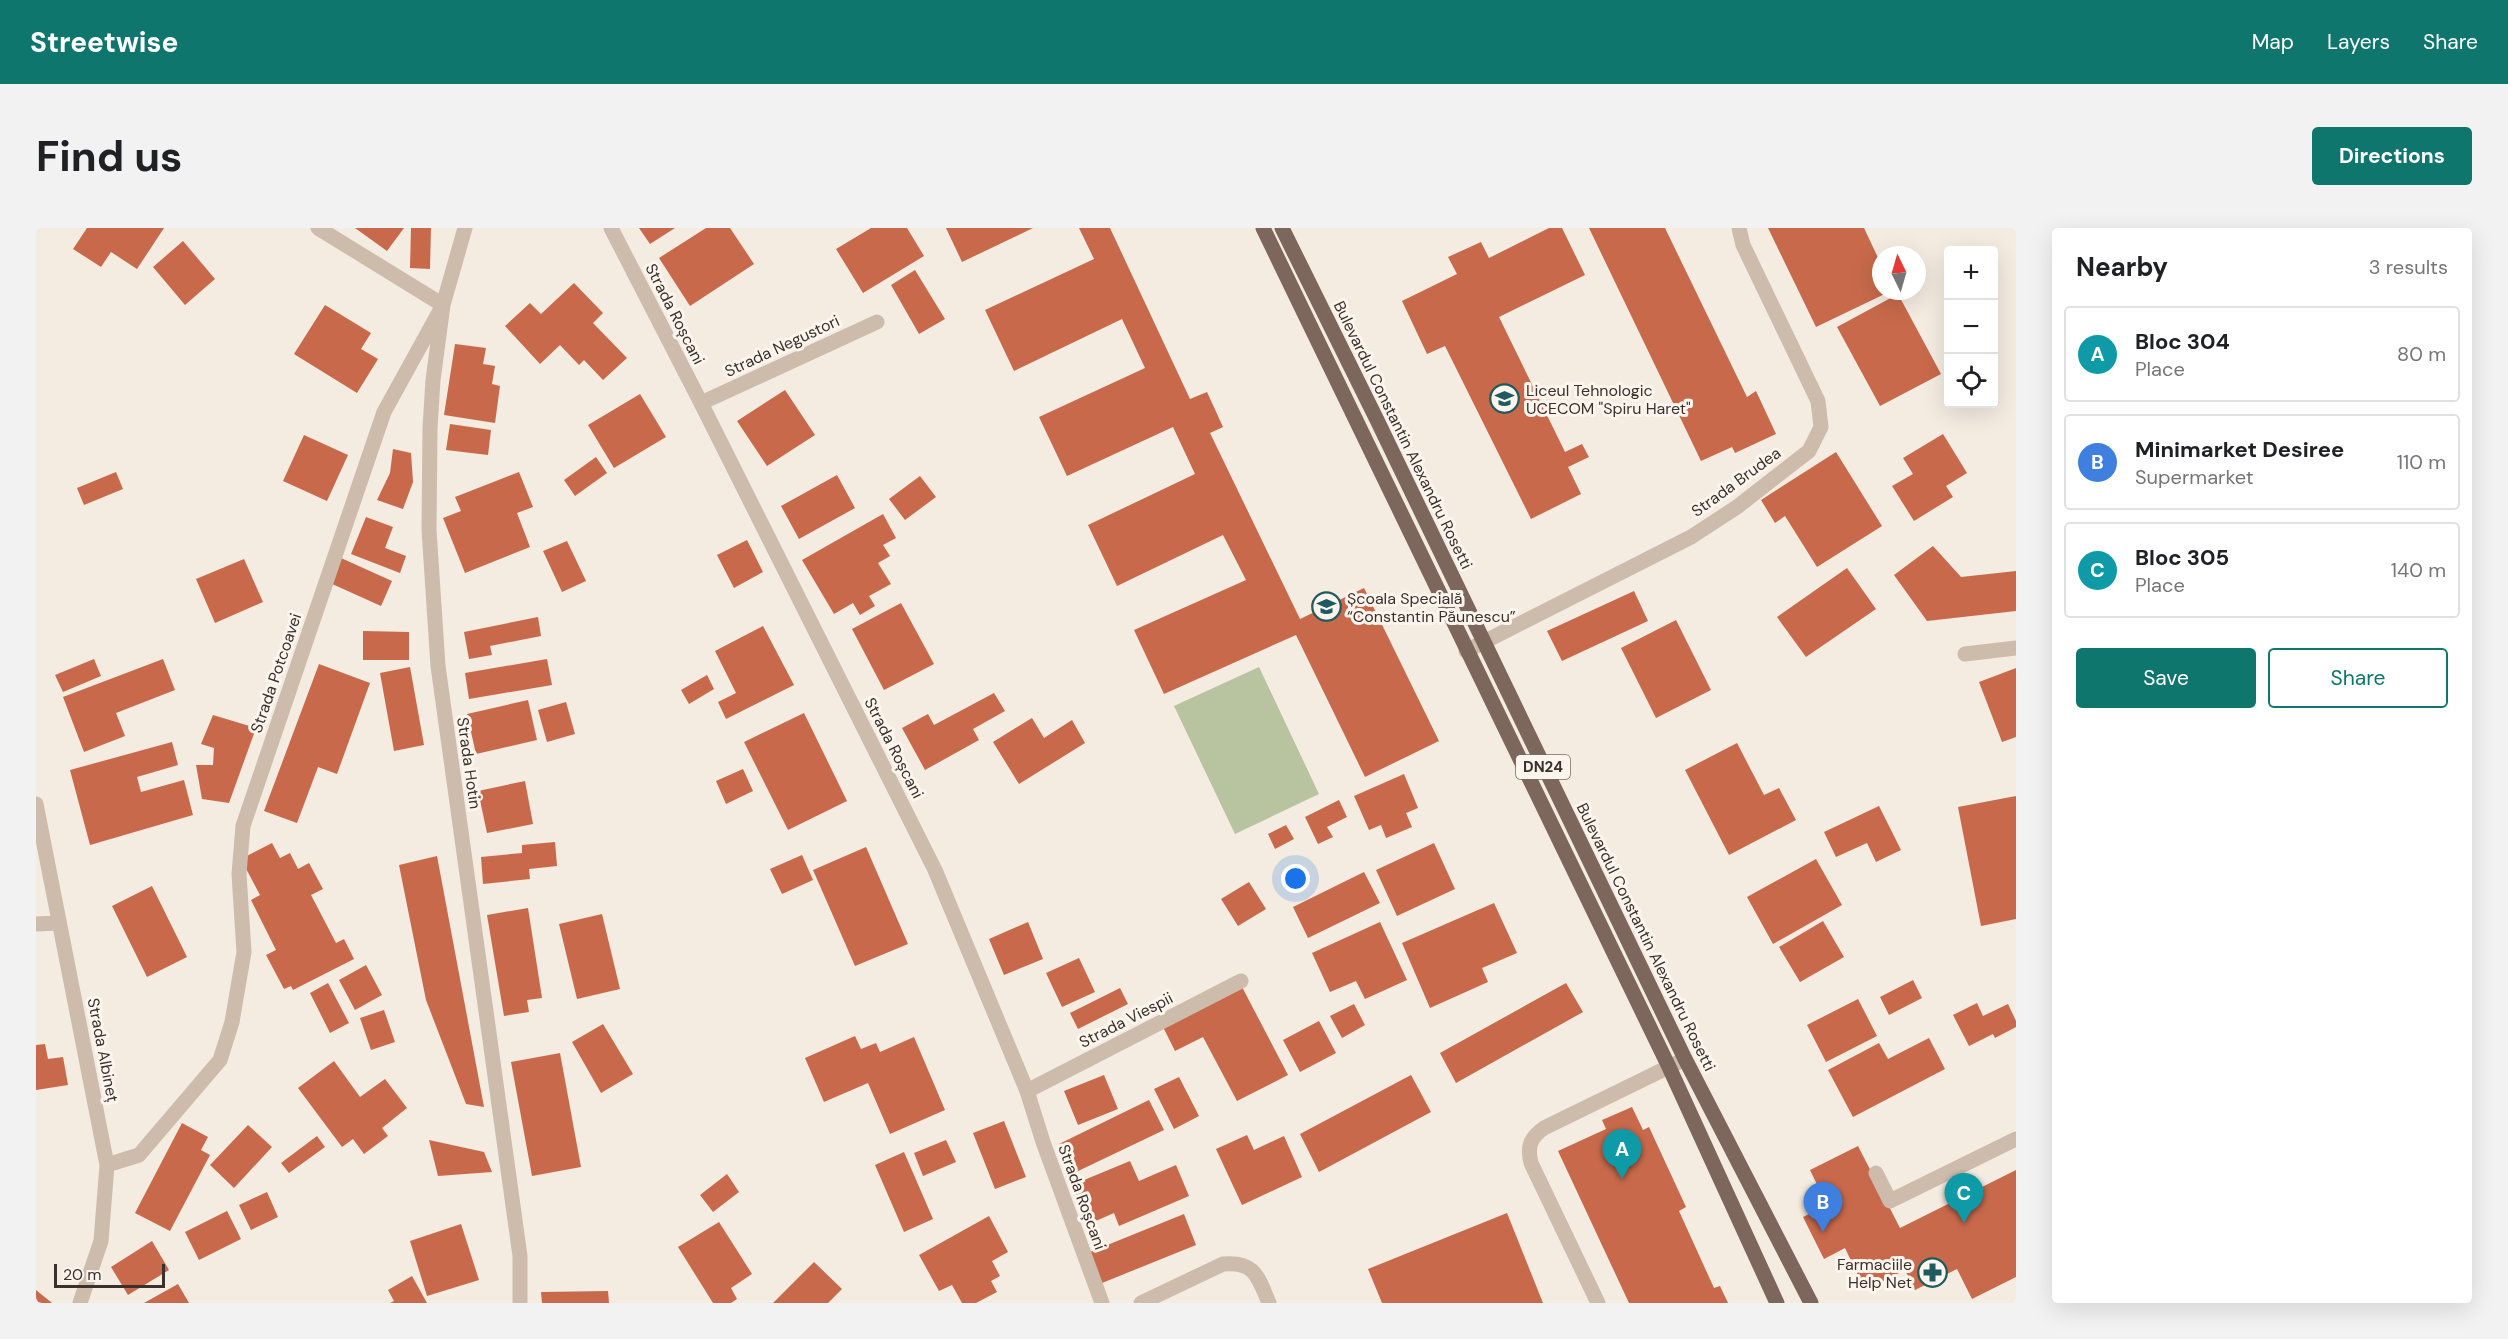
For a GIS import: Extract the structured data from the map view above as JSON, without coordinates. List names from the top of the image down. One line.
{"streets":{"main road":["Bulevardul Constantin Alexandru Rosetti","DN24"],"street":["Strada Roșcani","Strada Negustori","Strada Brudea","Strada Potcoavei","Strada Hotin","Strada Viespii","Strada Albineț"]},"crossings":[["Strada Roșcani","Strada Negustori"],["Strada Roșcani","Strada Viespii"],["Bulevardul Constantin Alexandru Rosetti","Strada Brudea"],["Strada Brudea","DN24"],["Strada Potcoavei","Strada Hotin"],["Strada Potcoavei","Strada Albineț"]],"places":{"school or university":["Liceul Tehnologic UCECOM \"Spiru Haret\"","Școala Specială “Constantin Păunescu”"],"pharmacy":["Farmaciile Help Net"]},"scale_bar":"20 m","north":"top","page":{"header":"Streetwise","nav":["Map","Layers","Share"],"buttons":["Directions",["Save","Share"]],"title":"Find us","heading":["Nearby","3 results"],"map_buttons":["+","−"],"list":[{"mark":"A","name":"Bloc 304","note":"Place","value":"80 m"},{"mark":"B","name":"Minimarket Desiree","note":"Supermarket","value":"110 m"},{"mark":"C","name":"Bloc 305","note":"Place","value":"140 m"}],"pins":["A","C","B"],"scale":"20 m"}}
